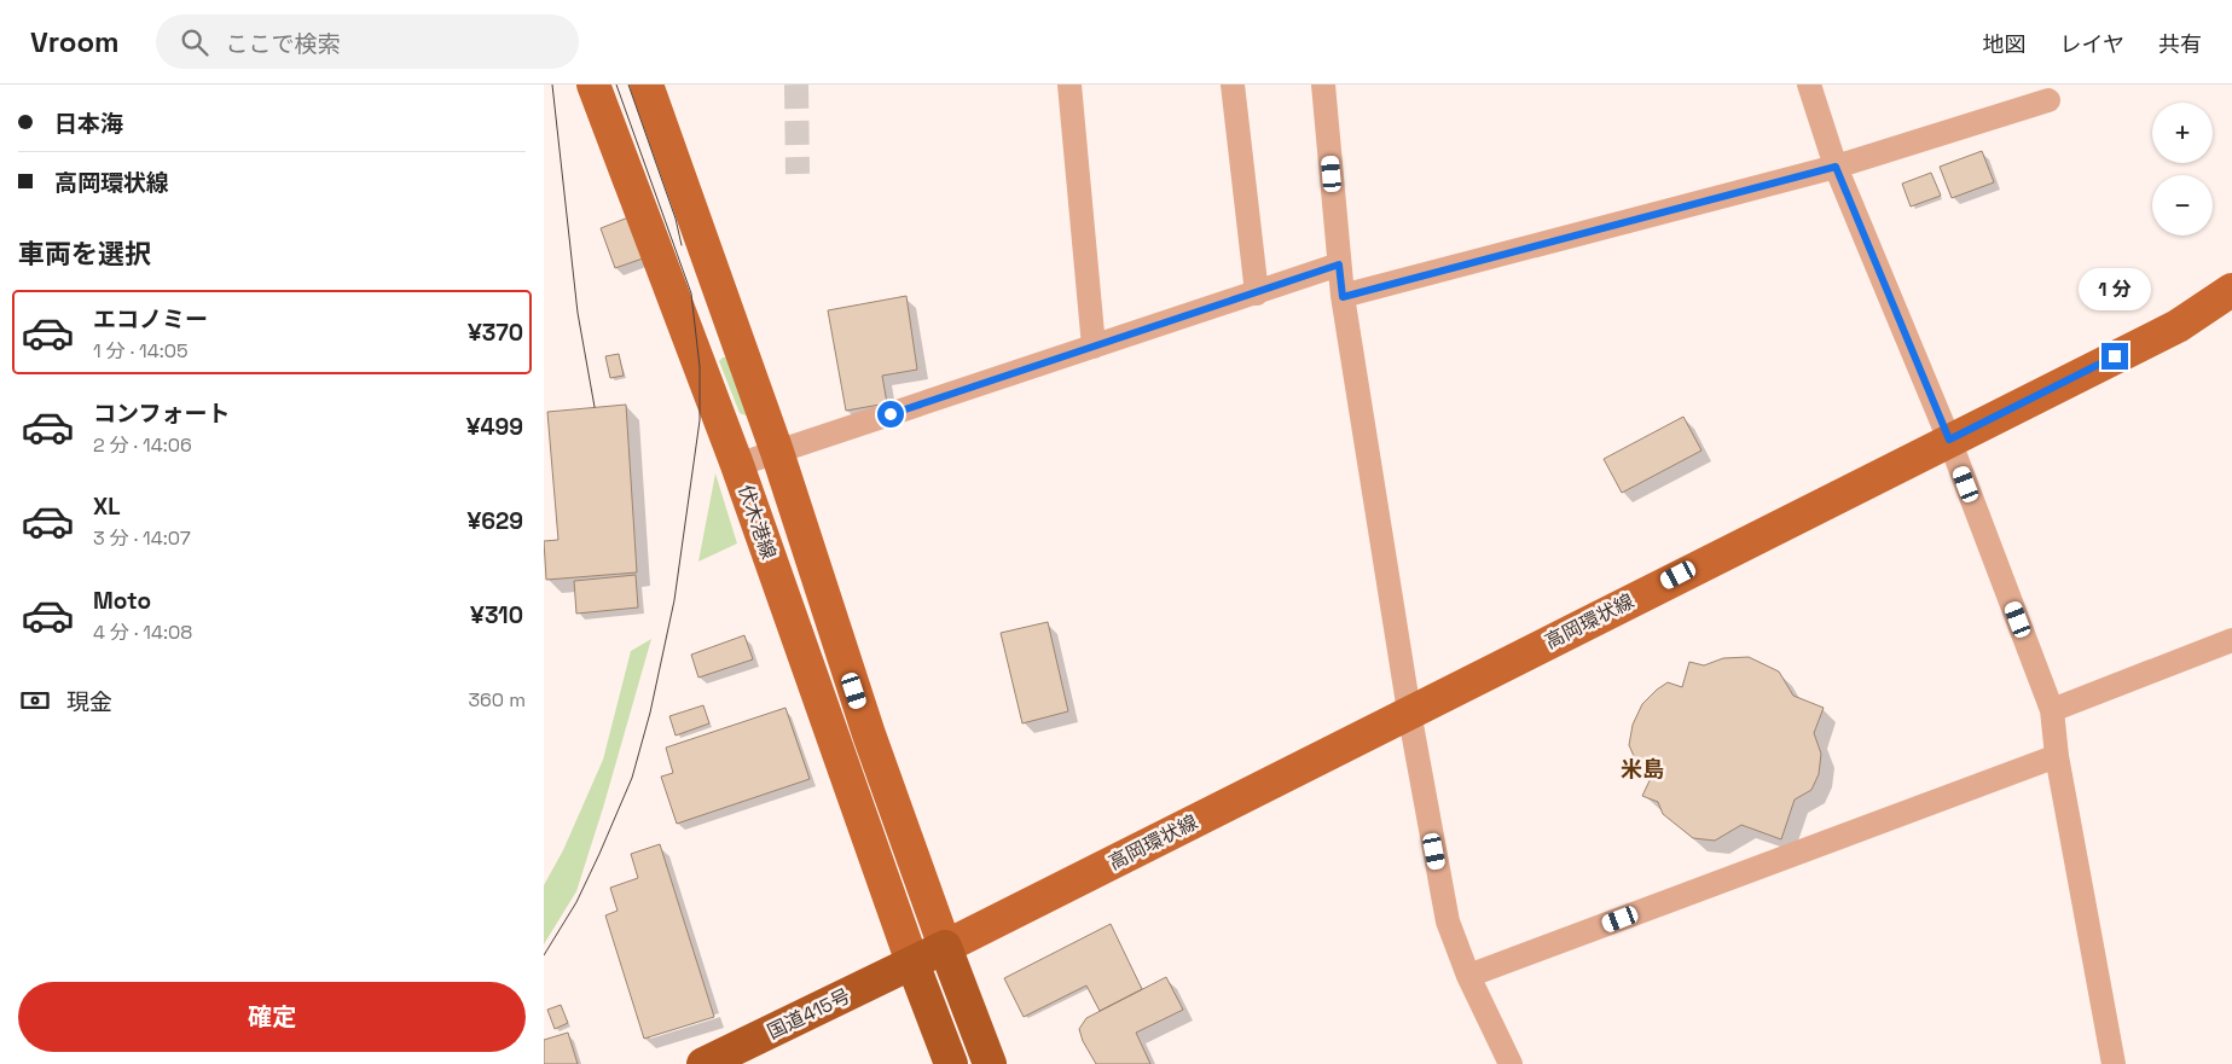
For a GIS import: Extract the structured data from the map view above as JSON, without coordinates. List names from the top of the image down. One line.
{"streets":{"highway":["国道415号"],"main road":["伏木港線","高岡環状線"]},"crossings":[["伏木港線","高岡環状線"],["伏木港線","国道415号"],["高岡環状線","国道415号"]],"districts":["米島"],"page":{"header":"Vroom","search":"ここで検索","nav":["地図","レイヤ","共有"],"banner":["日本海","高岡環状線"],"map_buttons":["+","−"],"heading":"車両を選択","bubble":"1 分","list":[{"name":"エコノミー","note":"1 分 · 14:05","value":"¥370"},{"name":"コンフォート","note":"2 分 · 14:06","value":"¥499"},{"name":"XL","note":"3 分 · 14:07","value":"¥629"},{"name":"Moto","note":"4 分 · 14:08","value":"¥310"}],"pay":["現金","360 m"],"buttons":"確定"}}
